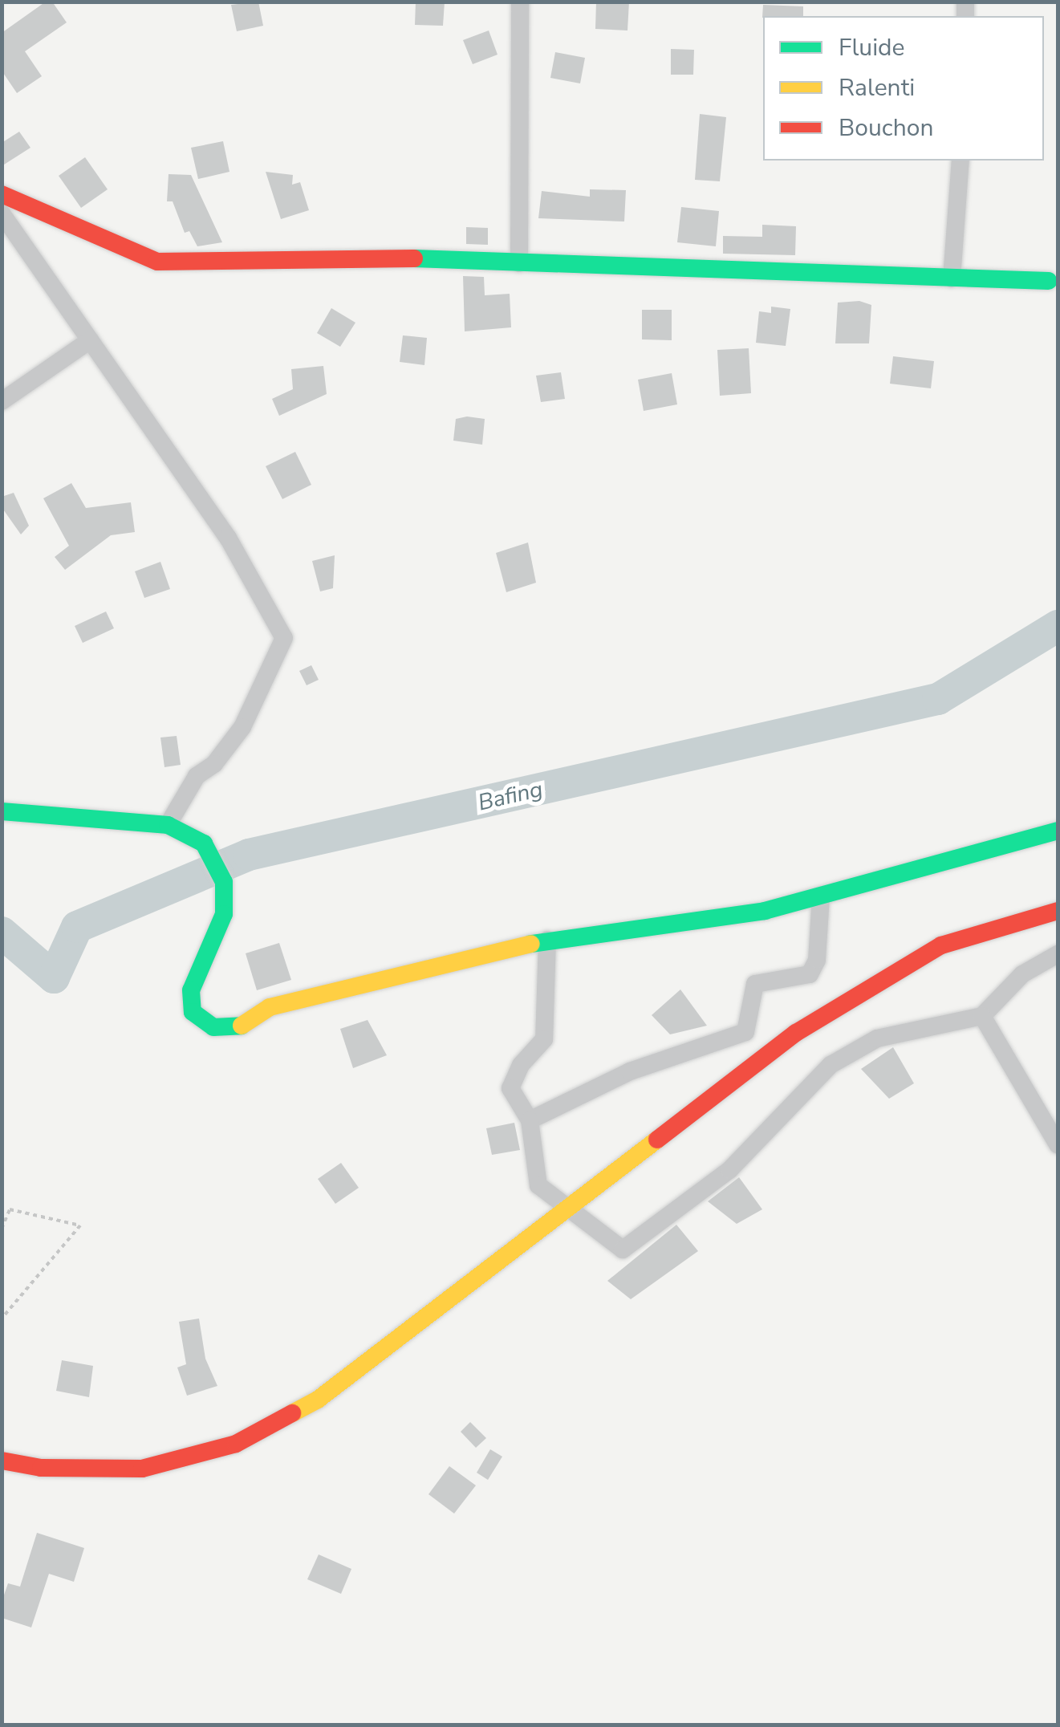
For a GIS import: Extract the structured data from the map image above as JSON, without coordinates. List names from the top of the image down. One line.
{"water":["Bafing"],"legend":["Fluide","Ralenti","Bouchon"]}
